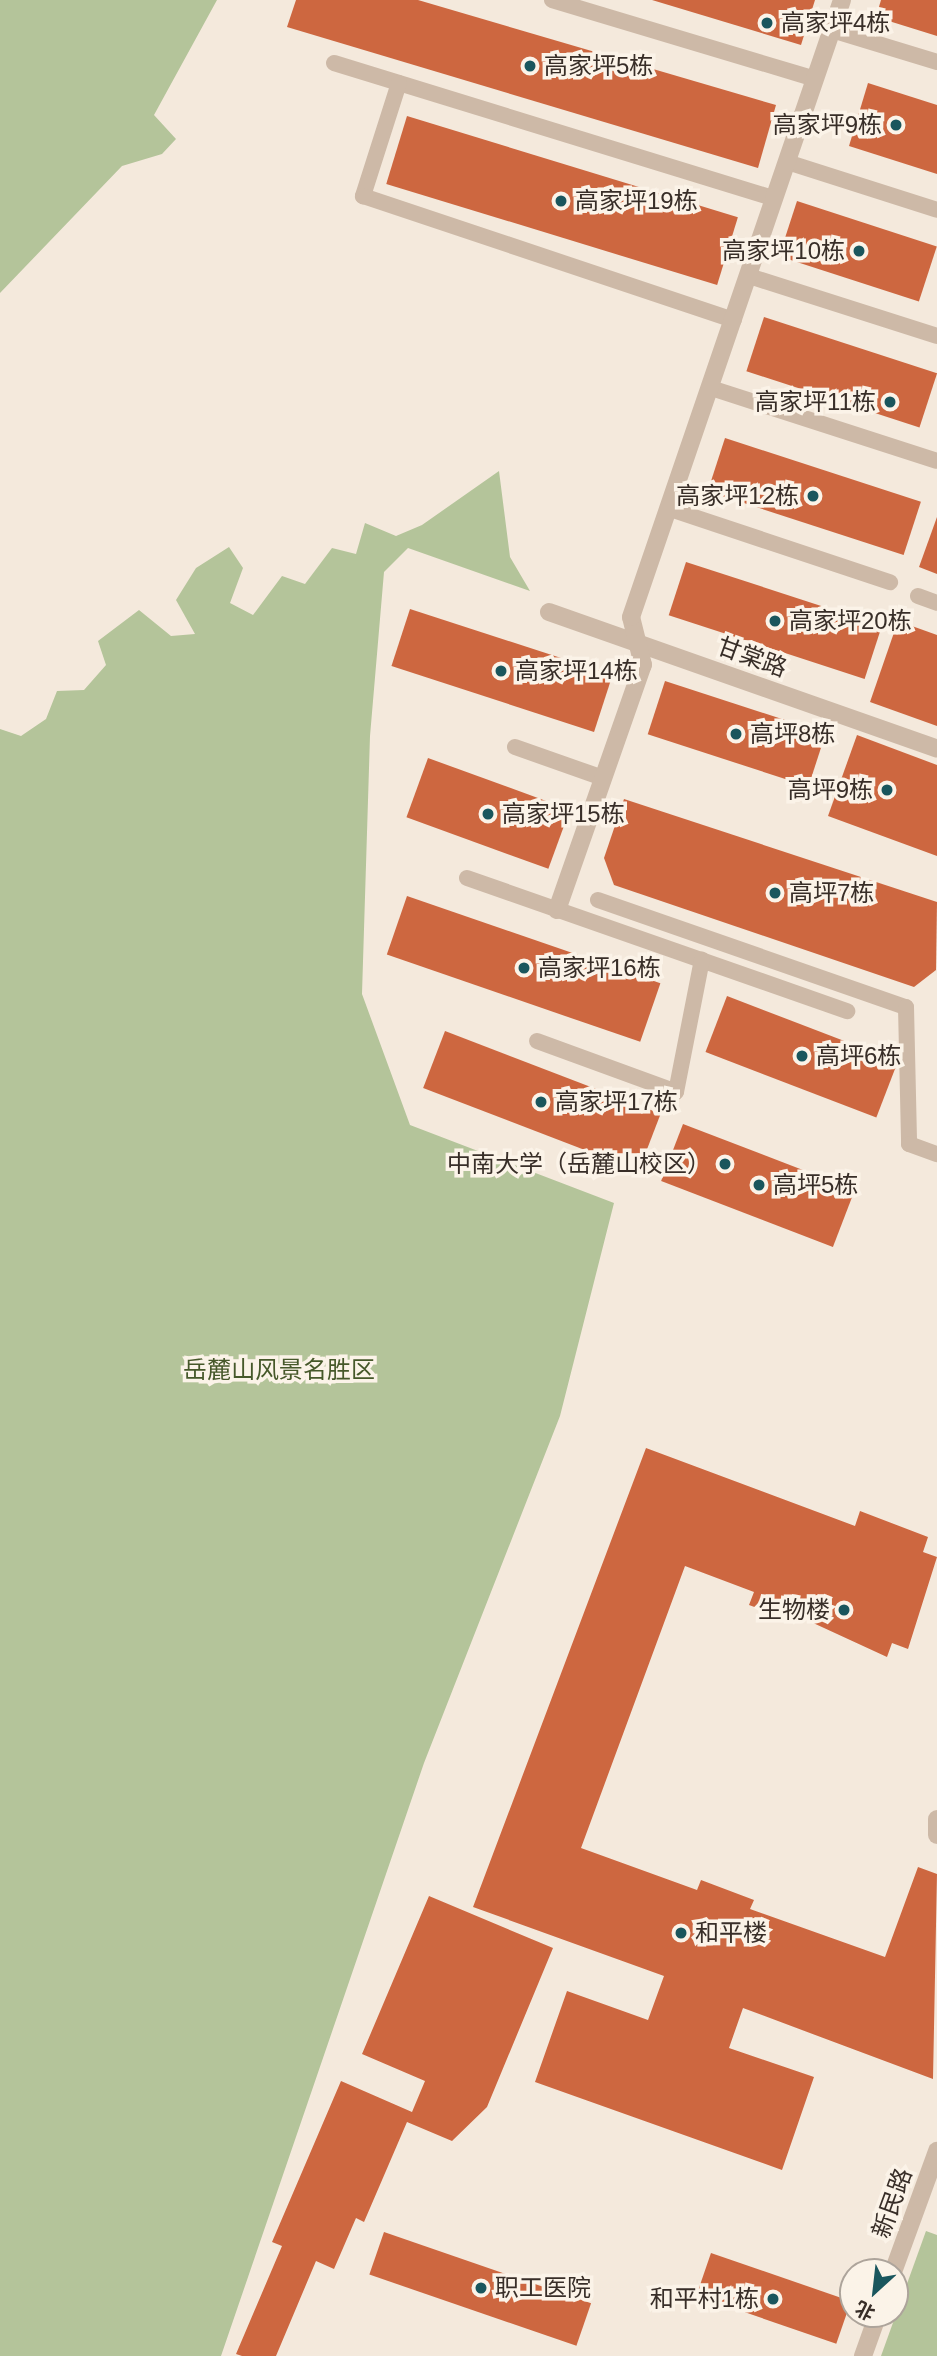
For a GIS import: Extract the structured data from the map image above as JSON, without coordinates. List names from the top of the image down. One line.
{"streets":{"street":["甘棠路","新民路"]},"parks":["岳麓山风景名胜区"],"places":["高家坪4栋","高家坪5栋","高家坪9栋","高家坪19栋","高家坪10栋","高家坪11栋","高家坪12栋","高家坪20栋","高家坪14栋","高坪8栋","高坪9栋","高家坪15栋","高坪7栋","高家坪16栋","高坪6栋","高家坪17栋","中南大学（岳麓山校区）","高坪5栋","生物楼","和平楼","职工医院","和平村1栋"],"north":"bottom left"}
